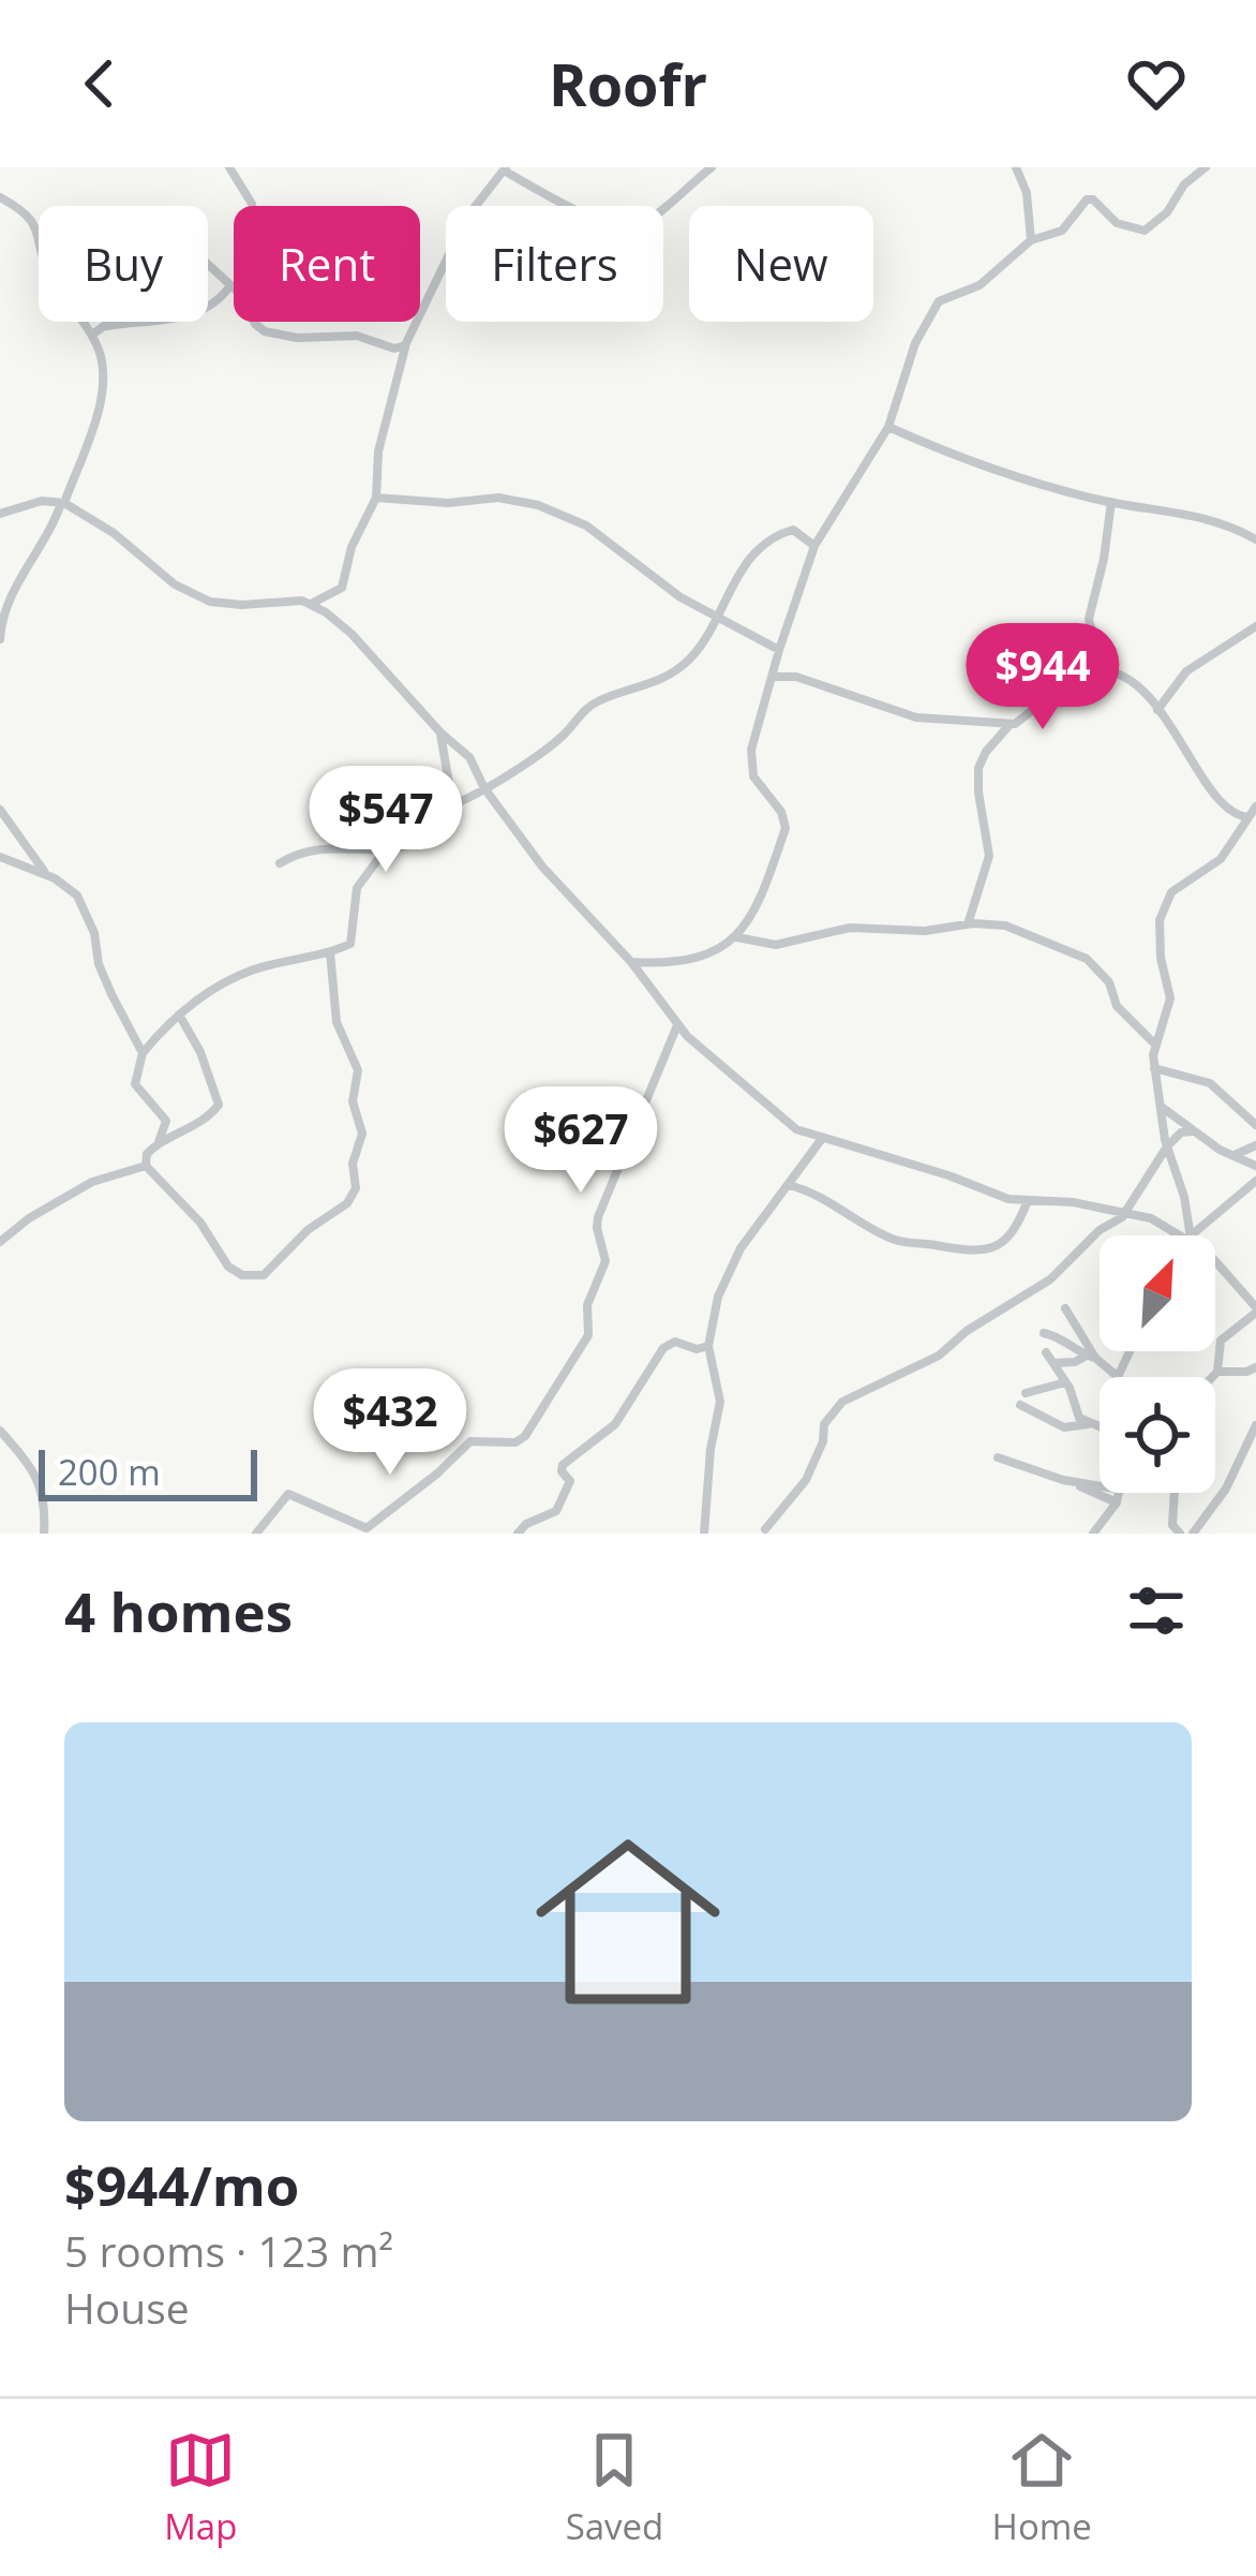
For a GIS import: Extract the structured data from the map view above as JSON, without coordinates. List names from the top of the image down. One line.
{"scale_bar":"200 m","north":"top right","page":{"header":"Roofr","chip":["Buy","Rent","Filters","New"],"price":["$944","$547","$627","$432"],"scale":"200 m","heading":"4 homes","list":[{"name":"$944/mo","note":"5 rooms · 123 m² · House"}],"tabs":["Map","Saved","Home"]}}
